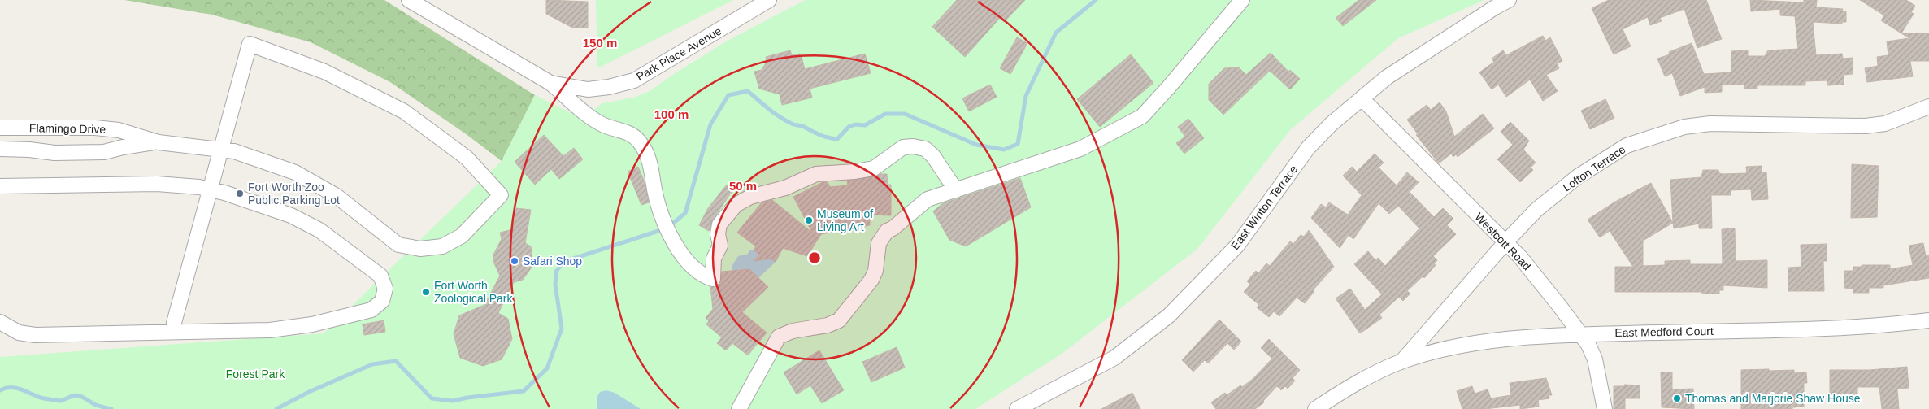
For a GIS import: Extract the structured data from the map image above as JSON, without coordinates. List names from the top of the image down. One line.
{"streets":{"street":["Park Place Avenue","Flamingo Drive","Lofton Terrace","East Winton Terrace","Westcott Road","East Medford Court"]},"crossings":[["Lofton Terrace","Westcott Road"],["Lofton Terrace","East Medford Court"],["East Winton Terrace","Westcott Road"],["Westcott Road","East Medford Court"]],"parks":["Forest Park"],"places":["Fort Worth Zoo Public Parking Lot","Museum of Living Art","Safari Shop","Fort Worth Zoological Park","Thomas and Marjorie Shaw House"],"rings":["150 m","100 m","50 m"]}
